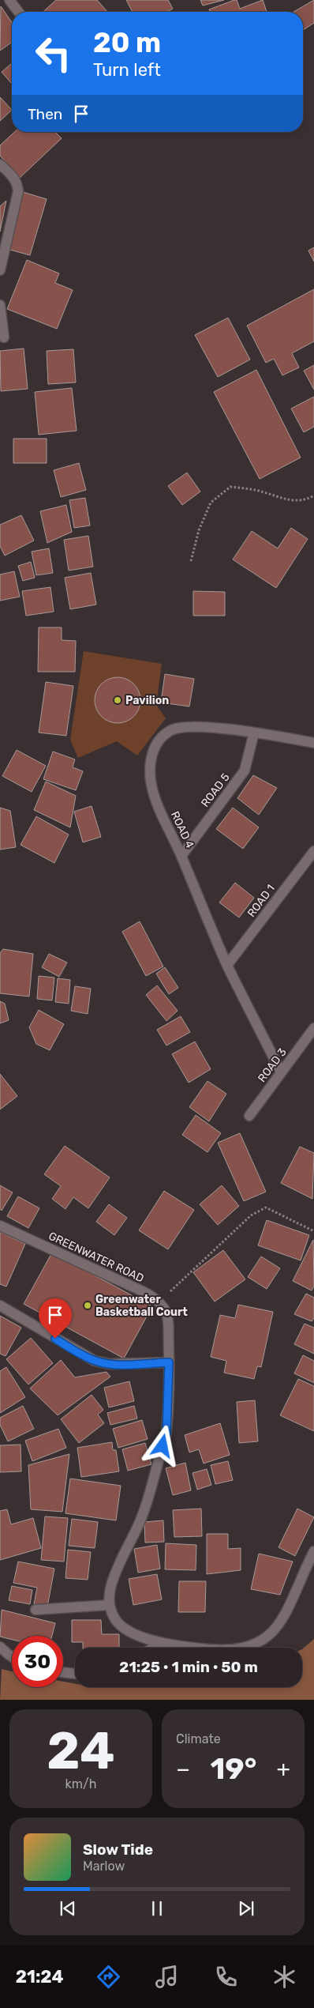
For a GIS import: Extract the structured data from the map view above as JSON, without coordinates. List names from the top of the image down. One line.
{"streets":{"street":["ROAD 5","ROAD 4","ROAD 1","ROAD 3","GREENWATER ROAD"]},"crossings":[["ROAD 5","ROAD 4"],["ROAD 4","ROAD 1"],["ROAD 4","ROAD 3"]],"places":["Pavilion","Greenwater Basketball Court"],"page":{"turn":["20 m","Turn left"],"then":"Then","limit":"30","trip":"21:25 · 1 min · 50 m","tile":[["24","km/h"],"Climate"],"heat":["−","19°","+"],"song":["Slow Tide","Marlow"],"tabs":"21:24"}}
